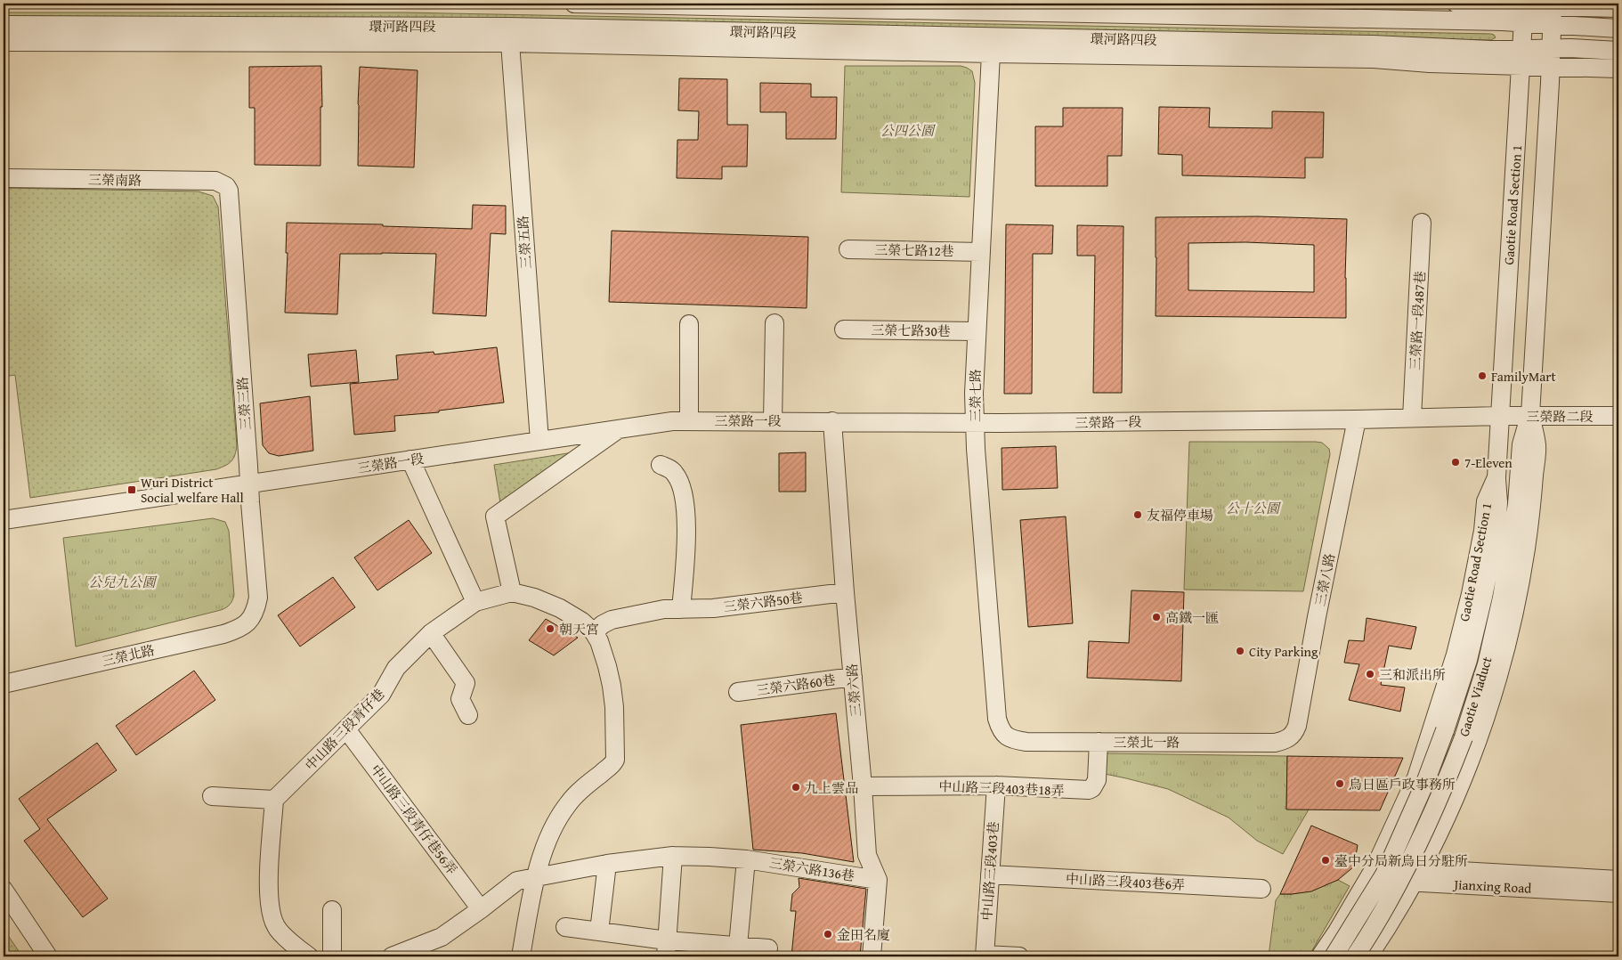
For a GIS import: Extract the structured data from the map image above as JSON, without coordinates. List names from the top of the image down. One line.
{"streets":{"street":["環河路四段","三榮南路","Gaotie Road Section 1","三榮五路","三榮七路12巷","三榮路一段487巷","三榮七路30巷","三榮七路","三榮三路","三榮路二段","三榮路一段","三榮八路","三榮六路50巷","三榮北路","三榮六路60巷","三榮六路","Gaotie Viaduct","中山路三段青仔巷","三榮北一路","中山路三段403巷18弄","中山路三段青仔巷56弄","三榮六路136巷","中山路三段403巷","中山路三段403巷6弄","Jianxing Road"]},"crossings":[["環河路四段","Gaotie Road Section 1"],["環河路四段","三榮五路"],["環河路四段","三榮七路"],["三榮南路","三榮三路"],["Gaotie Road Section 1","三榮路二段"],["Gaotie Road Section 1","三榮路一段"],["Gaotie Road Section 1","Gaotie Viaduct"],["Gaotie Road Section 1","Jianxing Road"],["三榮五路","三榮路一段"],["三榮七路12巷","三榮七路"],["三榮路一段487巷","三榮路一段"],["三榮七路30巷","三榮七路"],["三榮七路","三榮路一段"],["三榮七路","三榮北一路"],["三榮三路","三榮路一段"],["三榮三路","三榮北路"],["三榮路二段","三榮路一段"],["三榮路二段","Gaotie Viaduct"],["三榮路一段","三榮八路"],["三榮路一段","三榮六路"],["三榮八路","三榮北一路"],["三榮六路50巷","三榮六路"],["三榮六路50巷","中山路三段青仔巷"],["三榮六路60巷","三榮六路"],["三榮六路","中山路三段403巷18弄"],["三榮六路","三榮六路136巷"],["中山路三段青仔巷","中山路三段青仔巷56弄"],["中山路三段青仔巷","三榮六路136巷"],["三榮北一路","中山路三段403巷18弄"],["中山路三段403巷18弄","中山路三段403巷"],["中山路三段403巷","中山路三段403巷6弄"]],"parks":["公四公園","公十公園","公兒九公園"],"places":{"other":["FamilyMart","7-Eleven","友福停車場","高鐵一匯","朝天宮","City Parking","三和派出所","烏日區戶政事務所","九上雲品","臺中分局新烏日分駐所","金田名廈"],"transit":["Wuri District Social welfare Hall"]}}
